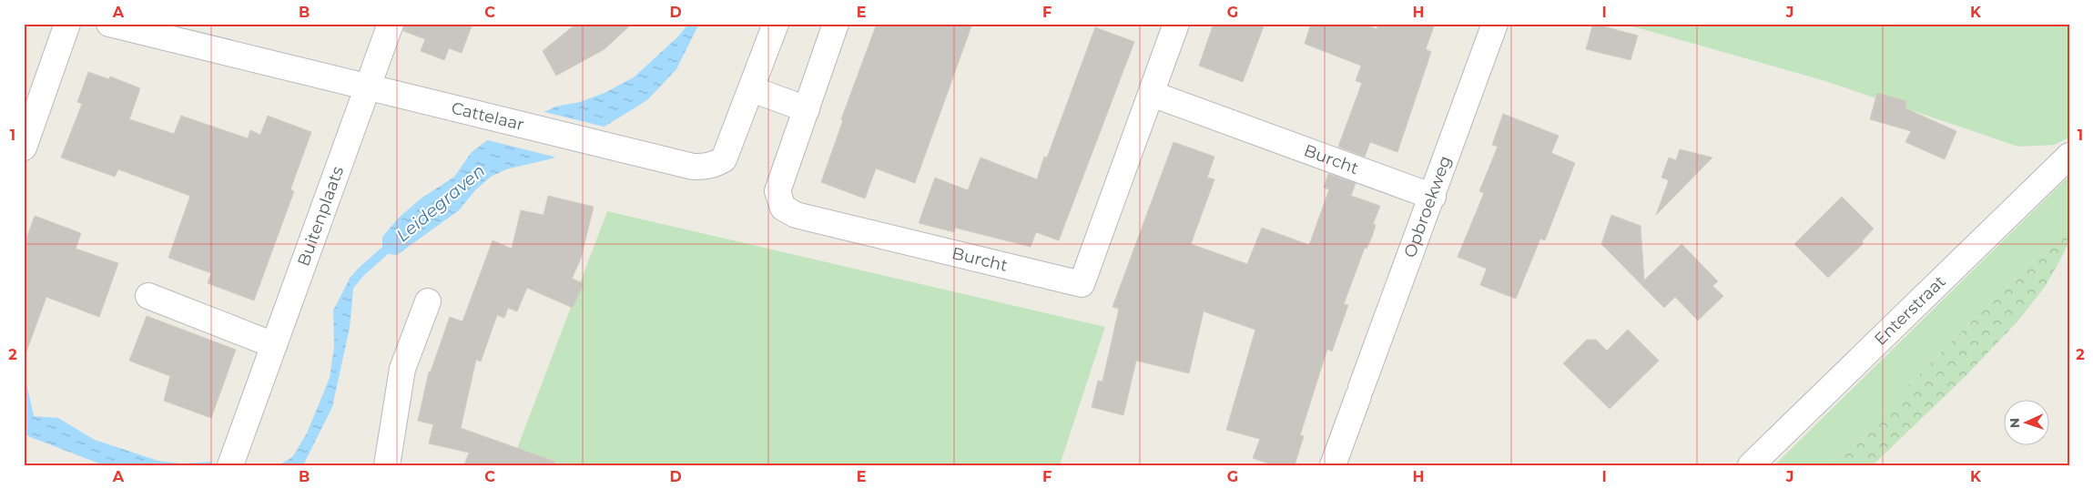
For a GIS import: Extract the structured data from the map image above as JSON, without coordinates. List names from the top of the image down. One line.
{"streets":{"street":["Cattelaar","Burcht","Opbroekweg","Buitenplaats","Enterstraat"]},"crossings":[["Cattelaar","Buitenplaats"],["Burcht","Opbroekweg"]],"water":["Leidegraven"],"north":"left","grid":{"columns":["A","B","C","D","E","F","G","H","I","J","K"],"rows":["1","2"]}}
